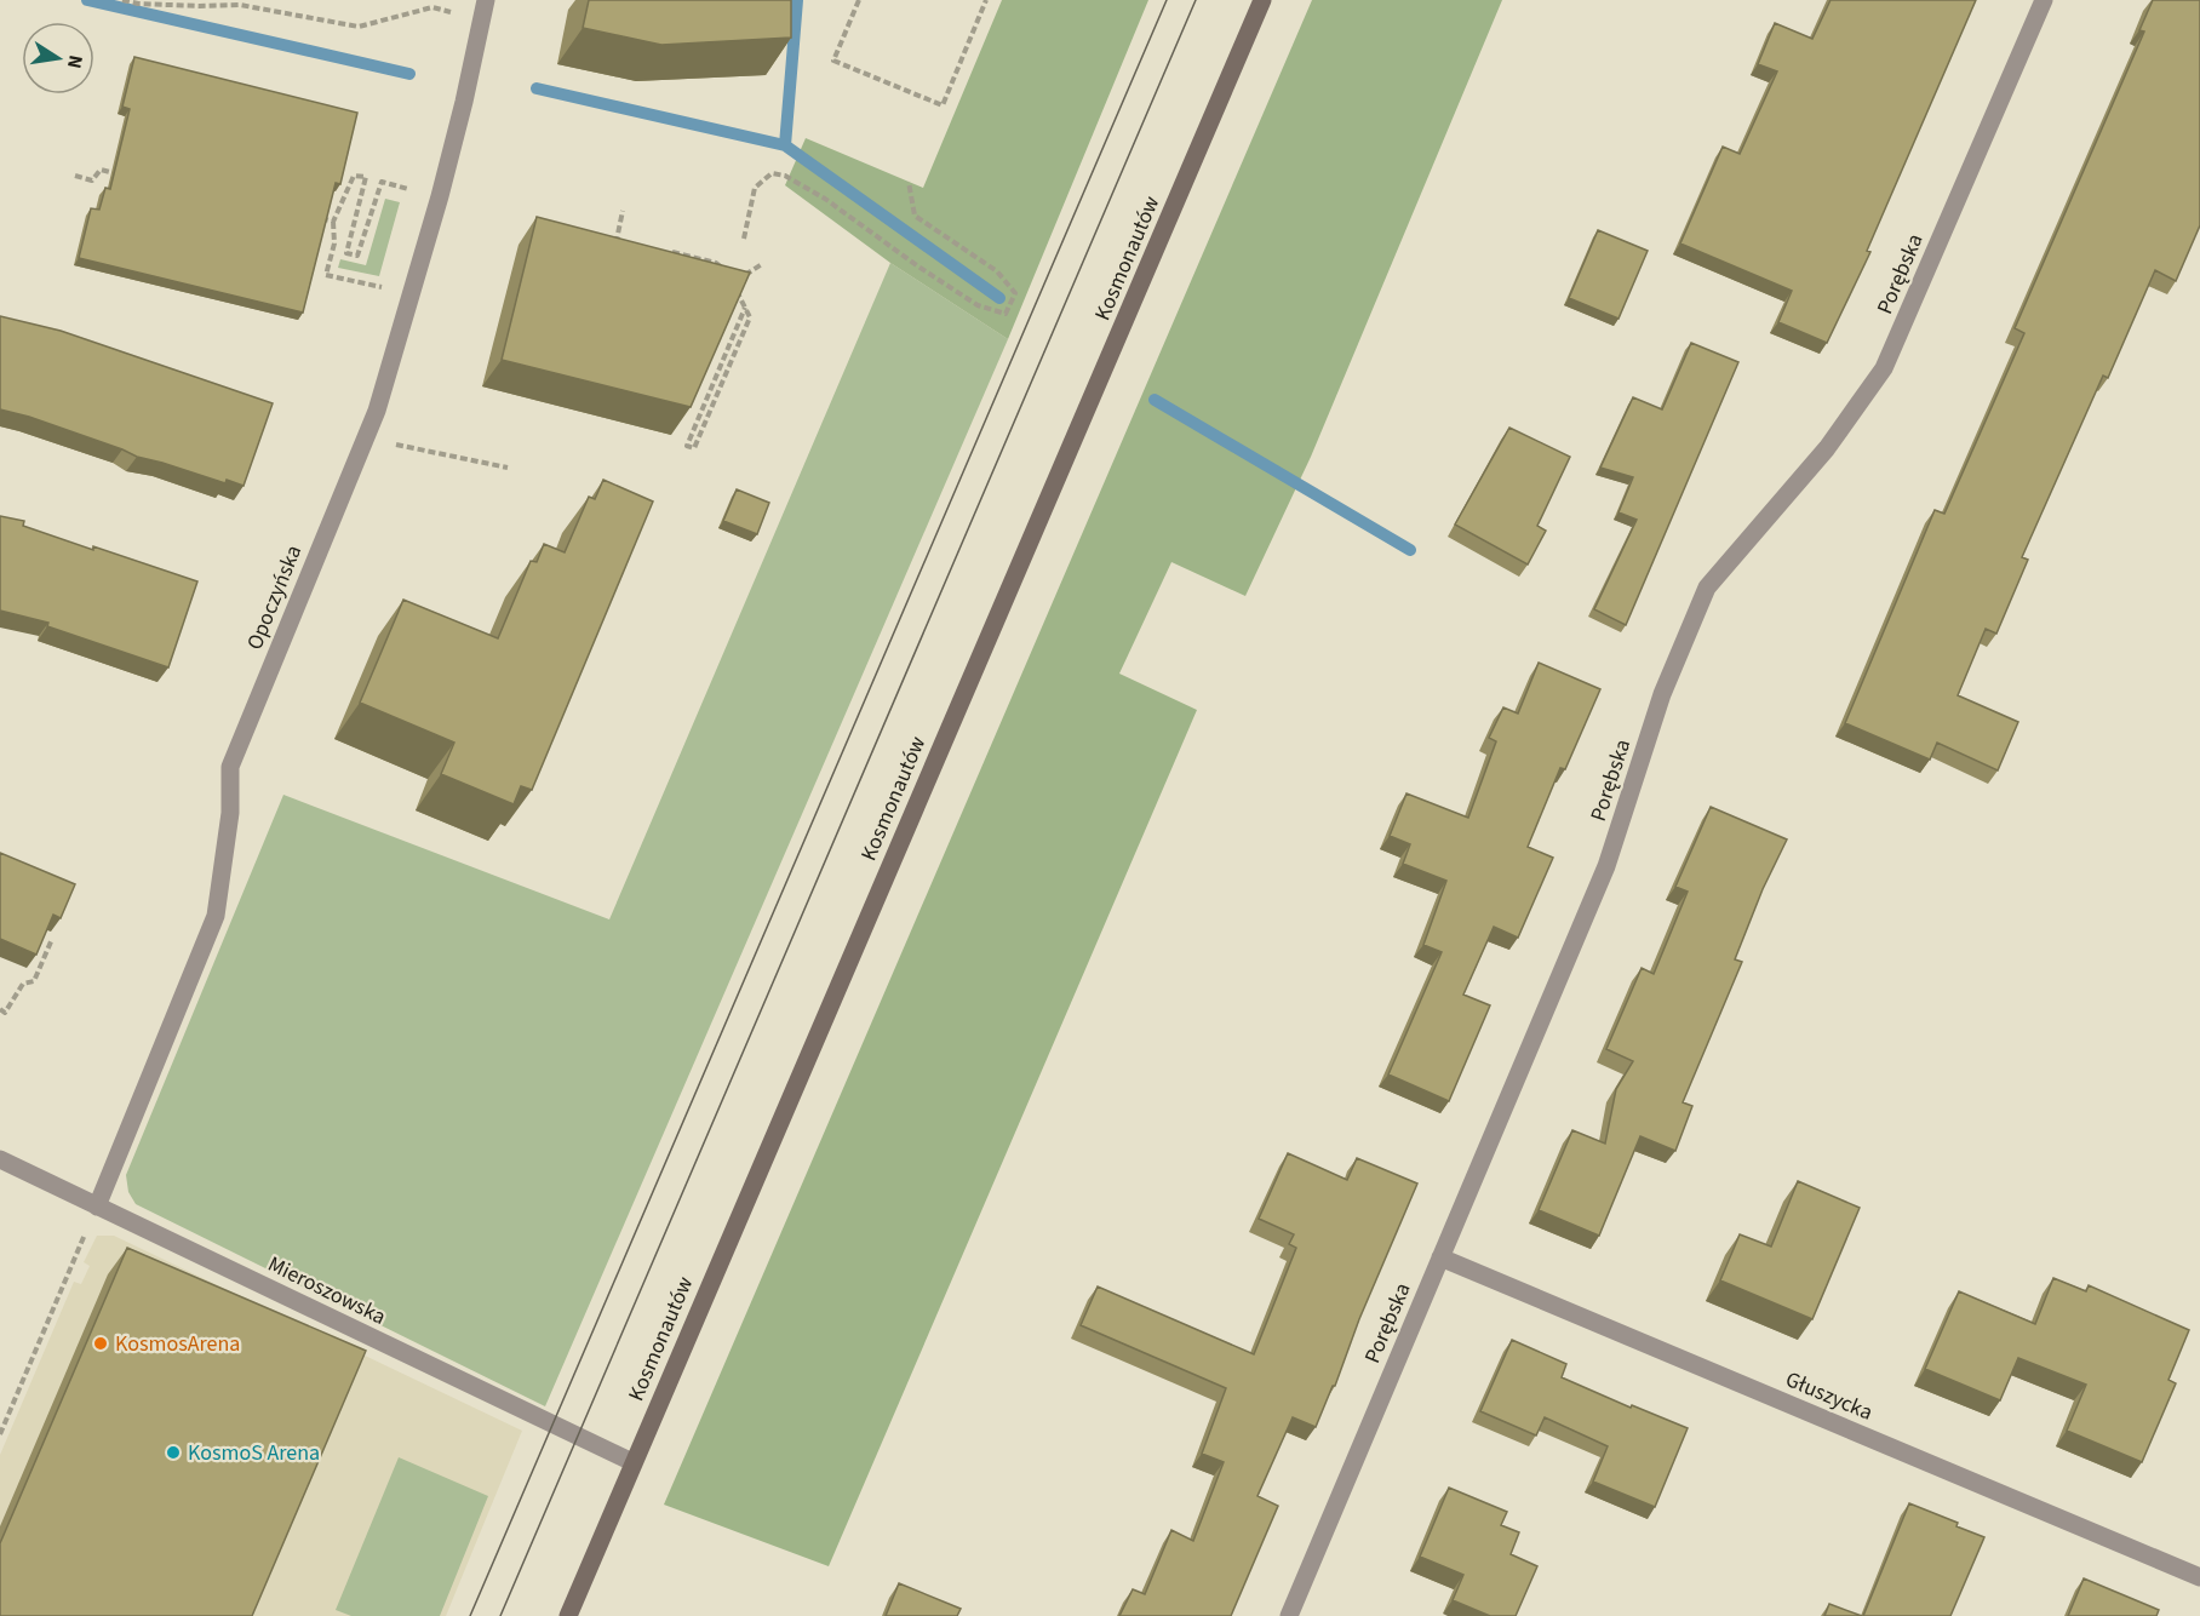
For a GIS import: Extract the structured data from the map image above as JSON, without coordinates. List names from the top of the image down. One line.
{"streets":{"main road":["Kosmonautów"],"street":["Porębska","Opoczyńska","Mieroszowska","Głuszycka"]},"crossings":[["Kosmonautów","Mieroszowska"],["Porębska","Głuszycka"],["Opoczyńska","Mieroszowska"]],"places":["KosmosArena","KosmoS Arena"],"north":"right"}
